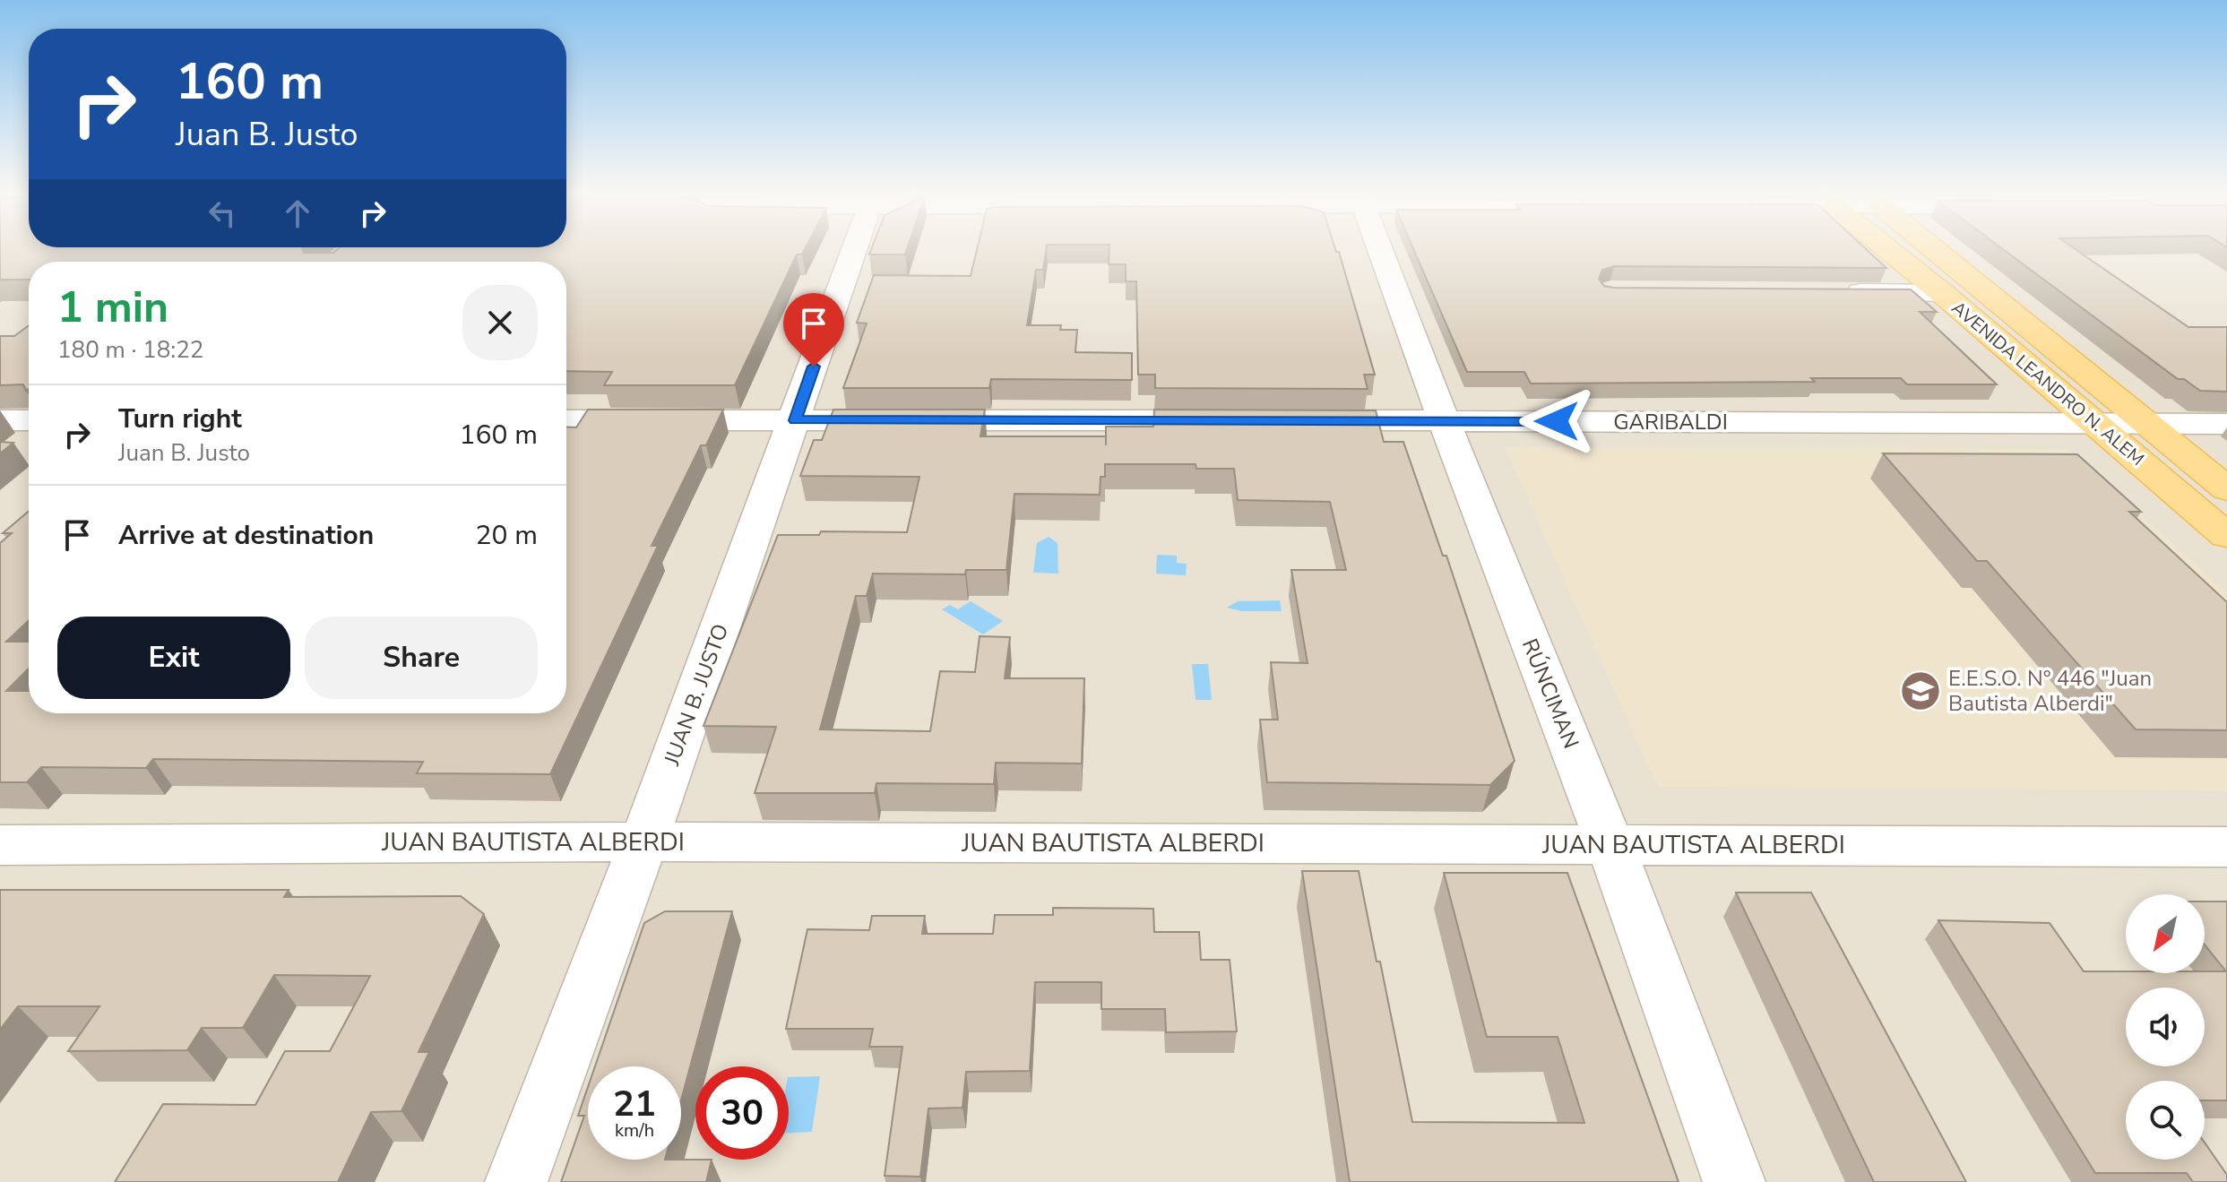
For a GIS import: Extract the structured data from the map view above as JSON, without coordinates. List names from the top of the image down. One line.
{"streets":{"main road":["AVENIDA LEANDRO N. ALEM"],"street":["GARIBALDI","RÚNCIMAN","JUAN B. JUSTO","JUAN BAUTISTA ALBERDI"]},"crossings":[["AVENIDA LEANDRO N. ALEM","GARIBALDI"],["GARIBALDI","RÚNCIMAN"],["RÚNCIMAN","JUAN BAUTISTA ALBERDI"],["JUAN B. JUSTO","JUAN BAUTISTA ALBERDI"]],"places":{"school or university":["E.E.S.O. N° 446 \"Juan Bautista Alberdi\""]},"north":"bottom left","page":{"turn":["160 m","Juan B. Justo"],"heading":["1 min","180 m · 18:22"],"list":[{"name":"Turn right","note":"Juan B. Justo","value":"160 m"},{"name":"Arrive at destination","value":"20 m"}],"buttons":["Exit","Share"],"speed":"21 km/h","limit":"30"}}
